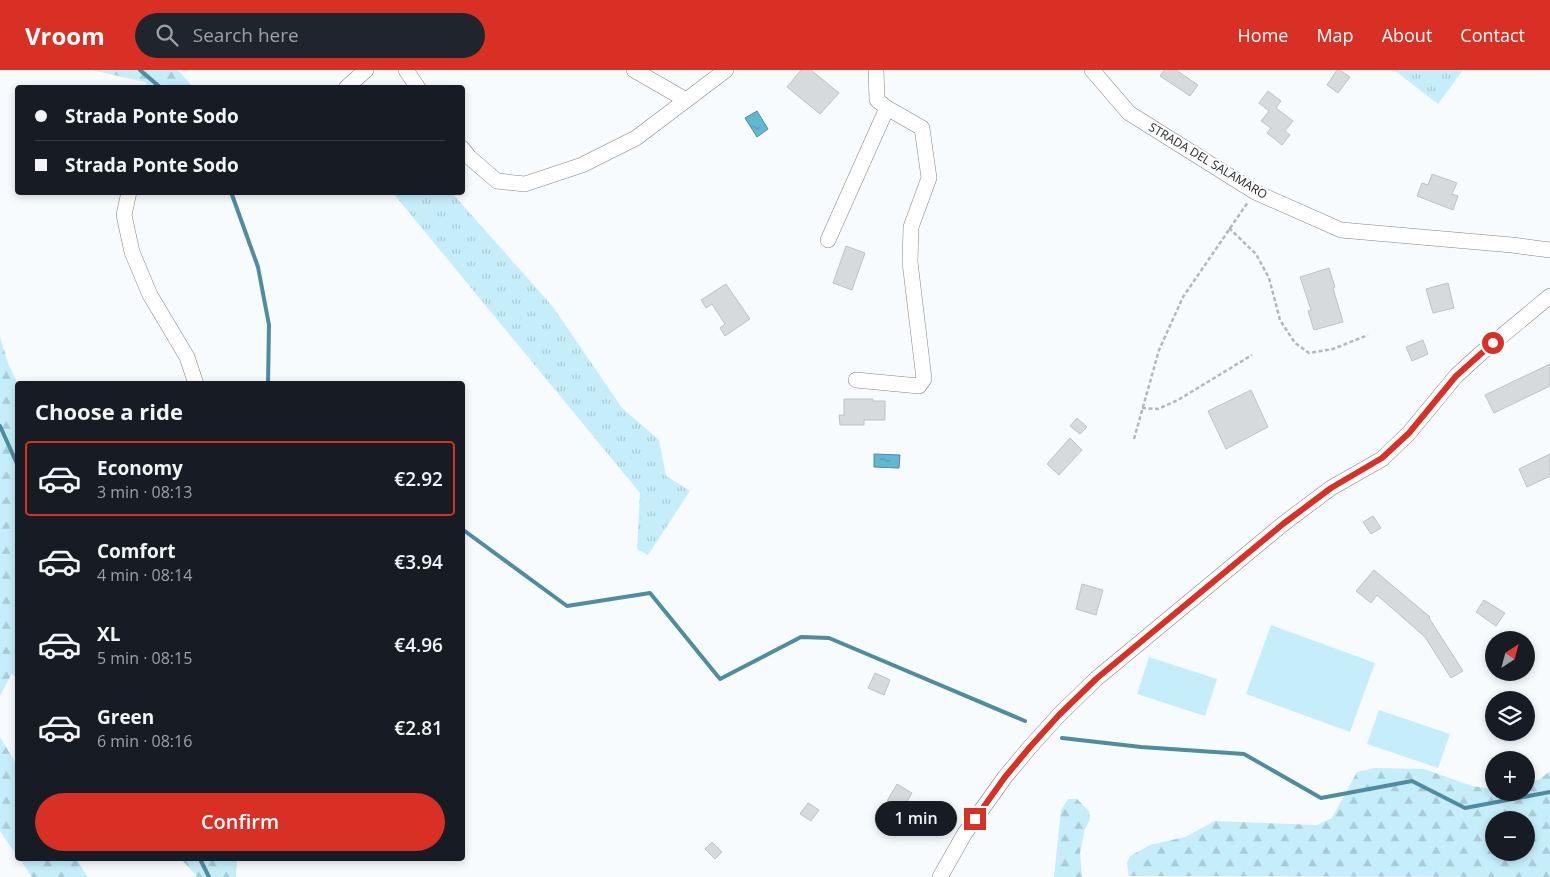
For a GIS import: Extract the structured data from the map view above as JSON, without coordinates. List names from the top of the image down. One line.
{"streets":{"street":["STRADA DEL SALAMARO"]},"north":"top right","page":{"header":"Vroom","search":"Search here","nav":["Home","Map","About","Contact"],"banner":["Strada Ponte Sodo","Strada Ponte Sodo"],"heading":"Choose a ride","list":[{"name":"Economy","note":"3 min · 08:13","value":"€2.92"},{"name":"Comfort","note":"4 min · 08:14","value":"€3.94"},{"name":"XL","note":"5 min · 08:15","value":"€4.96"},{"name":"Green","note":"6 min · 08:16","value":"€2.81"}],"map_buttons":["+","−"],"buttons":"Confirm","bubble":"1 min"}}
